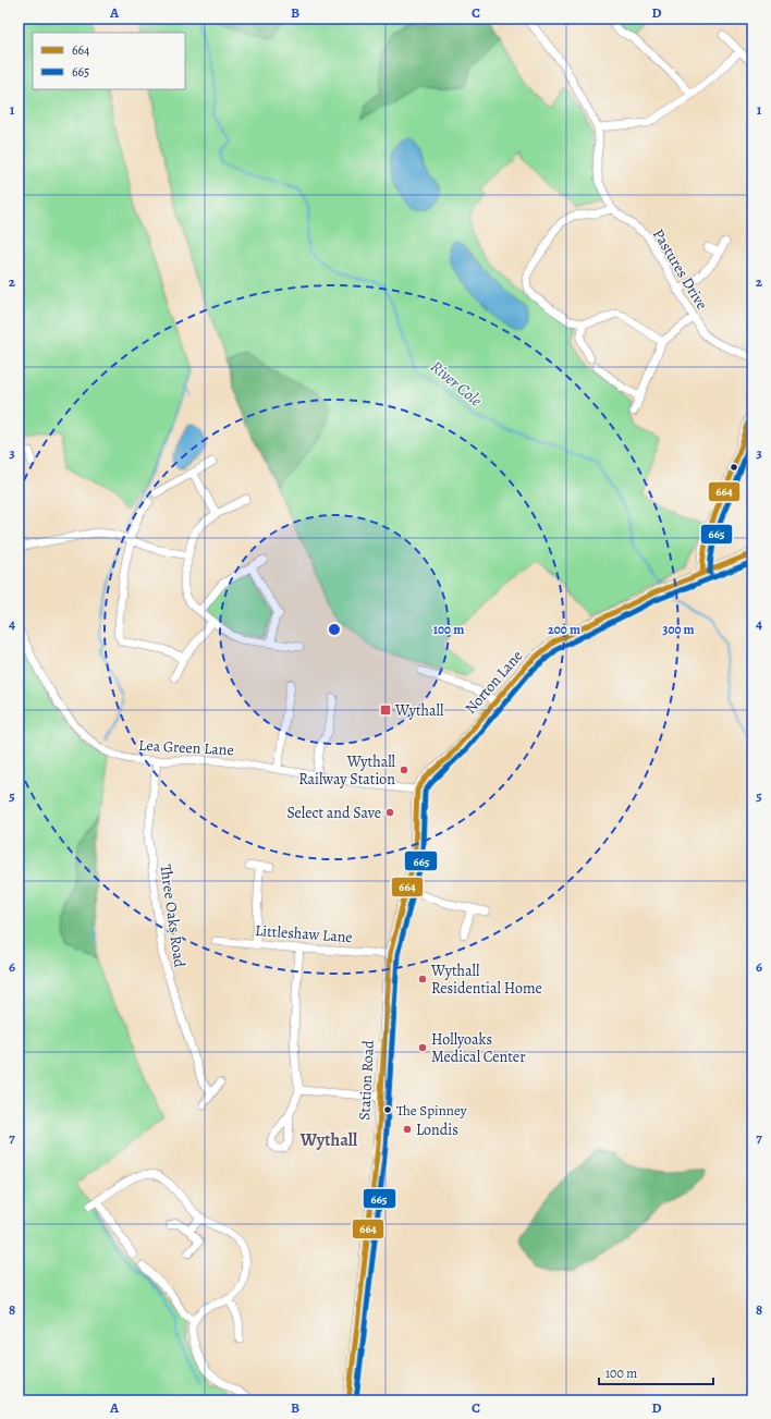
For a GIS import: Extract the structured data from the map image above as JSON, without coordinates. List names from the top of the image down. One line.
{"streets":{"street":["Pastures Drive","Norton Lane","Lea Green Lane","Three Oaks Road","Littleshaw Lane","Station Road"]},"crossings":[["Norton Lane","Lea Green Lane"],["Norton Lane","Station Road"],["Lea Green Lane","Three Oaks Road"],["Lea Green Lane","Station Road"],["Littleshaw Lane","Station Road"]],"districts":["Wythall"],"water":["River Cole"],"places":{"transit":["Wythall"],"other":["Wythall Railway Station","Select and Save","Wythall Residential Home","Hollyoaks Medical Center","The Spinney","Londis"]},"lines":["transit line 664","transit line 665"],"legend":["664","665"],"scale_bar":"100 m","grid":{"columns":["A","B","C","D"],"rows":["1","2","3","4","5","6","7","8"]},"rings":["100 m","200 m","300 m"]}
